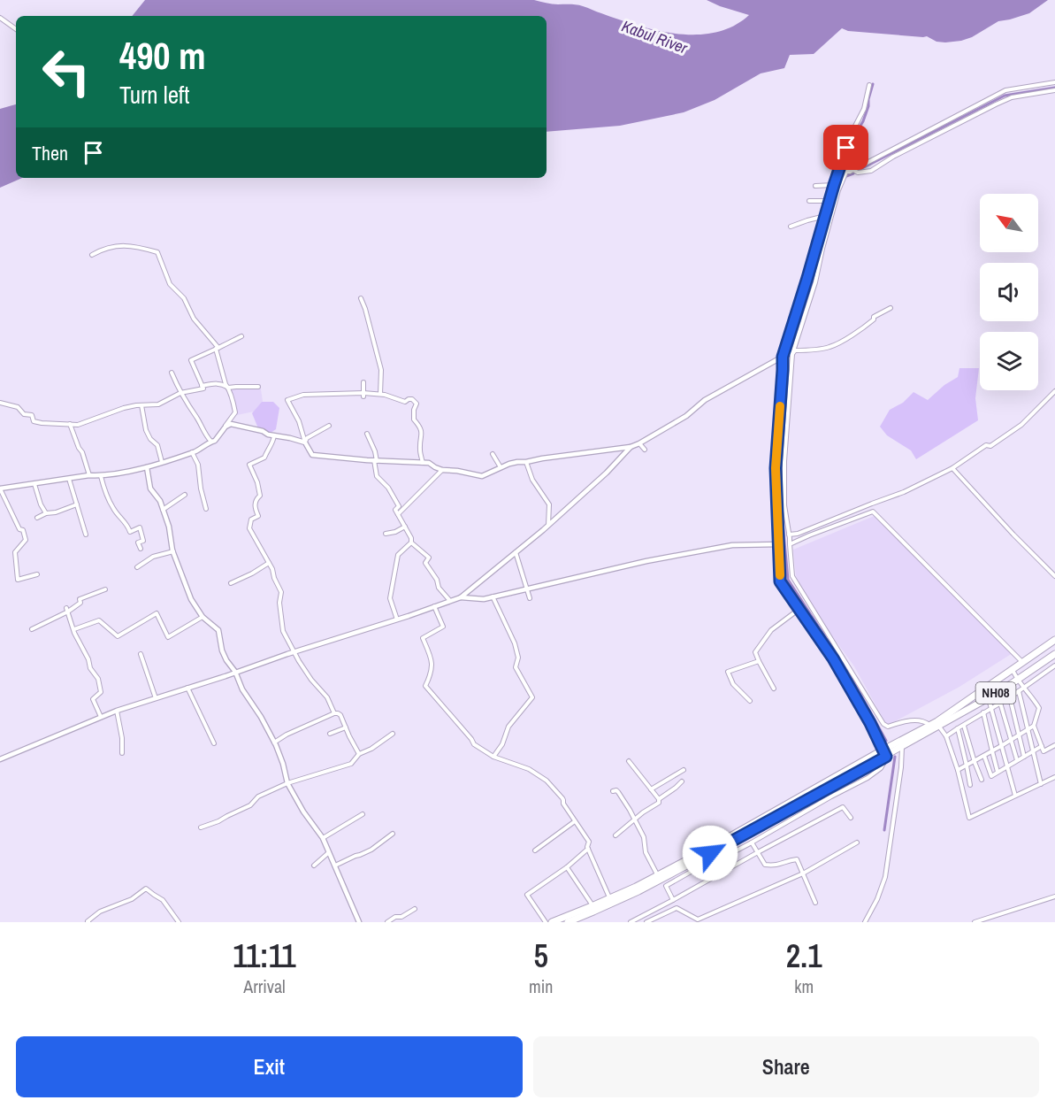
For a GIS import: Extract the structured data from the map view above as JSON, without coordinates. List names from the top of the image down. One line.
{"streets":{"highway":["NH08"]},"water":["Kabul River"],"north":"top left","page":{"turn":["490 m","Turn left"],"then":"Then","eta":["11:11","Arrival","5","min","2.1","km"],"buttons":["Exit","Share"]}}
